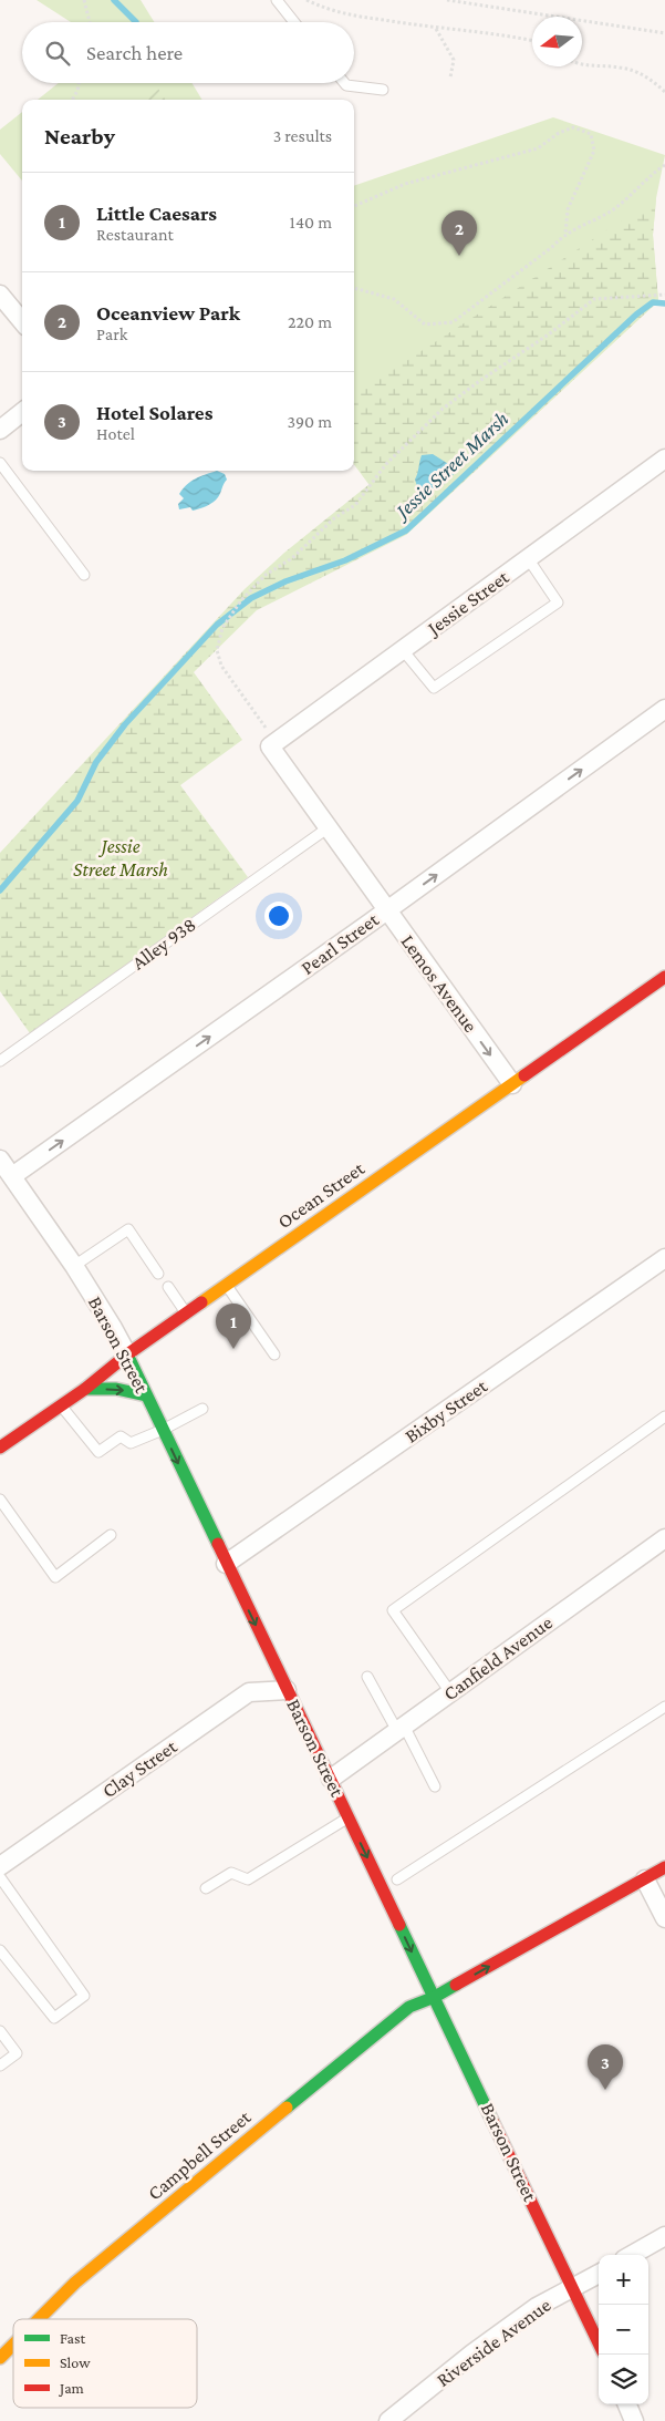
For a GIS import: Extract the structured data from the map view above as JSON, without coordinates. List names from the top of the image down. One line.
{"streets":{"street":["Jessie Street","Pearl Street","Lemos Avenue","Ocean Street","Barson Street","Bixby Street","Canfield Avenue","Clay Street","Campbell Street","Riverside Avenue"],"lane":["Alley 938"]},"crossings":[["Jessie Street","Lemos Avenue"],["Alley 938","Lemos Avenue"],["Pearl Street","Lemos Avenue"],["Pearl Street","Barson Street"],["Lemos Avenue","Ocean Street"],["Ocean Street","Barson Street"],["Barson Street","Bixby Street"],["Barson Street","Canfield Avenue"],["Barson Street","Clay Street"],["Barson Street","Campbell Street"],["Barson Street","Riverside Avenue"]],"one_way":["Pearl Street","Lemos Avenue","Barson Street"],"water":["Jessie Street Marsh"],"parks":["Jessie Street Marsh"],"legend":["Fast","Slow","Jam"],"north":"left","page":{"search":"Search here","heading":["Nearby","3 results"],"list":[{"mark":"1","name":"Little Caesars","note":"Restaurant","value":"140 m"},{"mark":"2","name":"Oceanview Park","note":"Park","value":"220 m"},{"mark":"3","name":"Hotel Solares","note":"Hotel","value":"390 m"}],"pins":["2","1","3"],"map_buttons":["+","−"]}}
